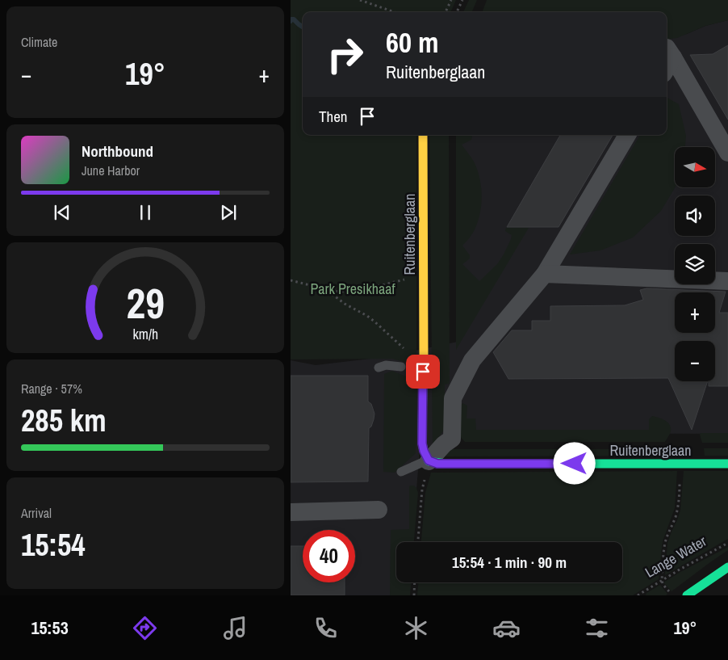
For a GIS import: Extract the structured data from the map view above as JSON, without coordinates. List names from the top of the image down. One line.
{"streets":{"street":["Ruitenberglaan"],"path":["Lange Water"]},"parks":["Park Presikhaaf"],"north":"right","page":{"tile":["Climate",["Range · 57%","285 km"],["Arrival","15:54"]],"turn":["60 m","Ruitenberglaan"],"heat":["−","19°","+"],"then":"Then","song":["Northbound","June Harbor"],"map_buttons":["+","−"],"limit":"40","trip":"15:54 · 1 min · 90 m","tabs":["15:53","19°"],"gauge":["29","km/h"]}}
